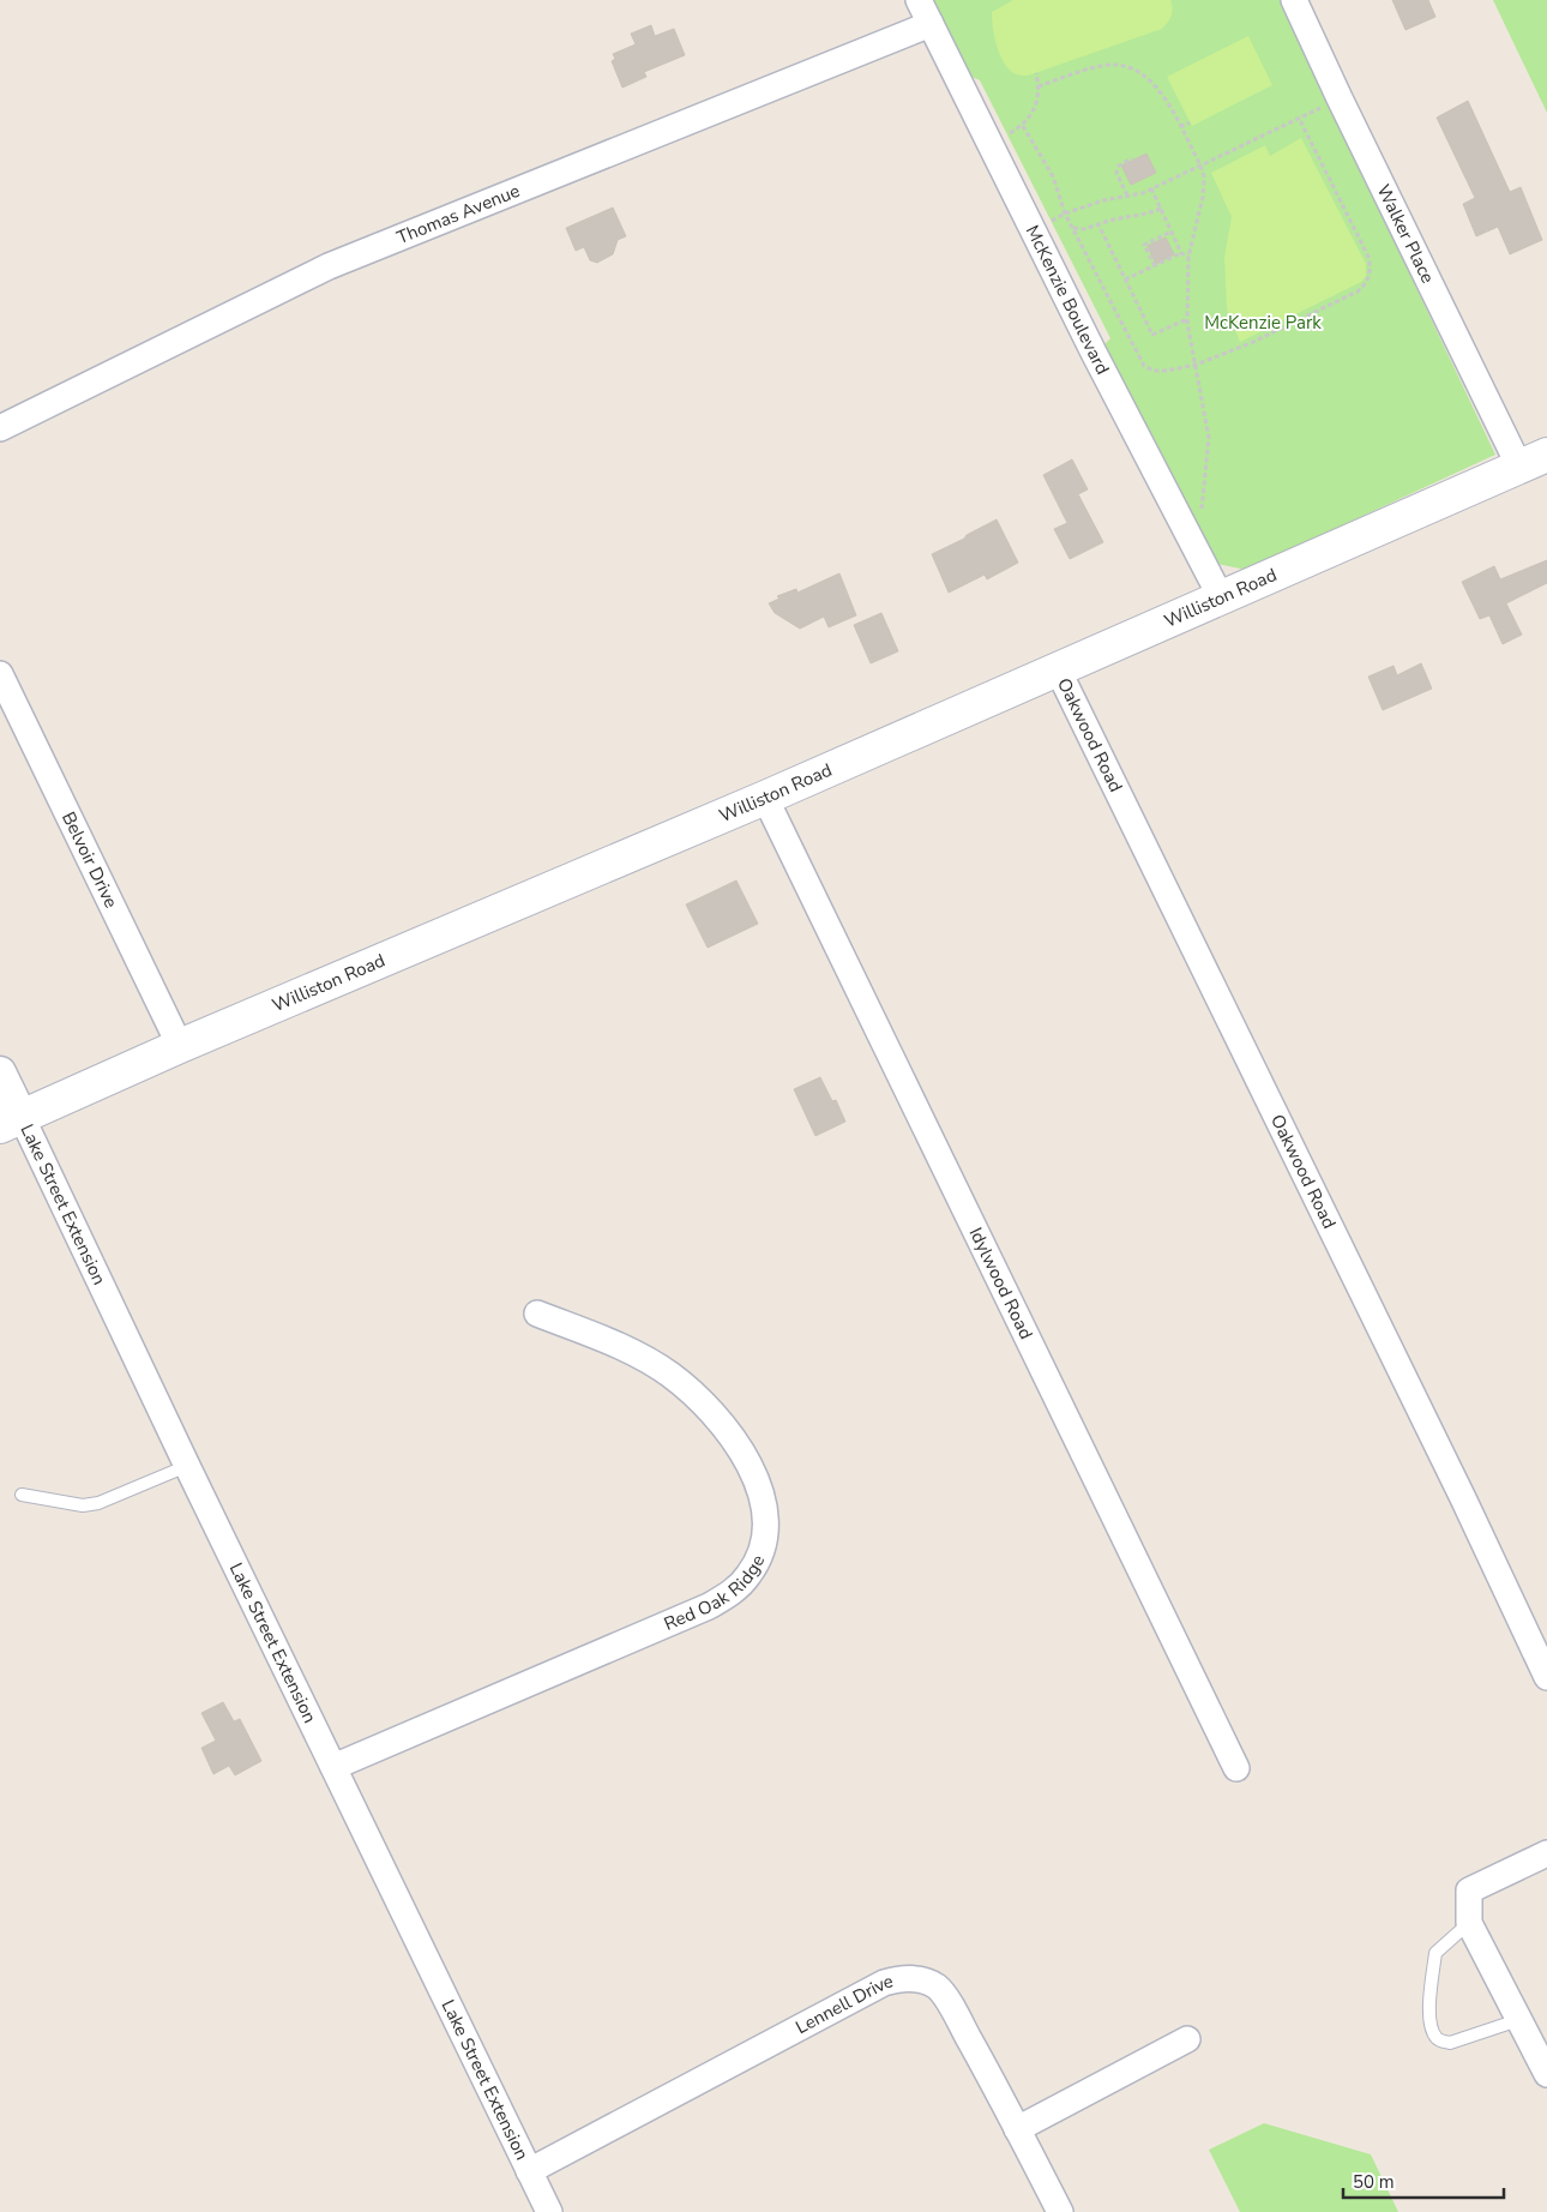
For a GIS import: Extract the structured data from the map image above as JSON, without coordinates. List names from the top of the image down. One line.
{"streets":{"main road":["Williston Road"],"street":["Thomas Avenue","Walker Place","McKenzie Boulevard","Oakwood Road","Belvoir Drive","Lake Street Extension","Idylwood Road","Red Oak Ridge","Lennell Drive"]},"crossings":[["Thomas Avenue","McKenzie Boulevard"],["Walker Place","Williston Road"],["McKenzie Boulevard","Williston Road"],["Williston Road","Oakwood Road"],["Williston Road","Belvoir Drive"],["Williston Road","Lake Street Extension"],["Williston Road","Idylwood Road"],["Lake Street Extension","Red Oak Ridge"],["Lake Street Extension","Lennell Drive"]],"parks":["McKenzie Park"],"scale_bar":"50 m"}
